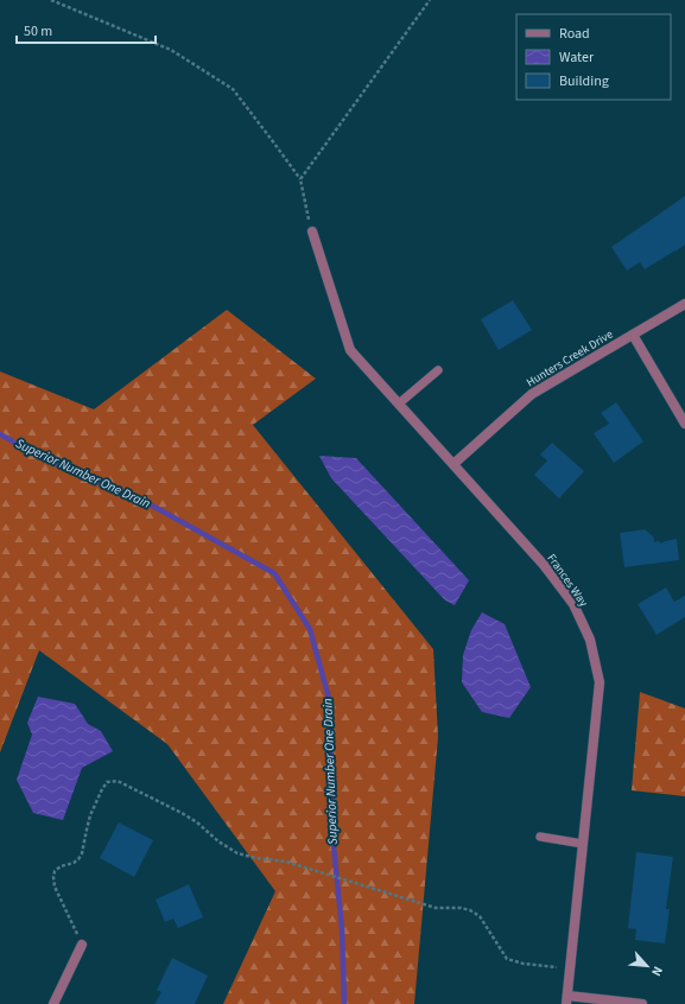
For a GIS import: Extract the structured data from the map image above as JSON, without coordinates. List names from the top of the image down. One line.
{"streets":{"street":["Hunters Creek Drive","Frances Way"]},"crossings":[["Hunters Creek Drive","Frances Way"]],"water":["Superior Number One Drain"],"legend":["Road","Water","Building"],"scale_bar":"50 m","north":"bottom right"}
